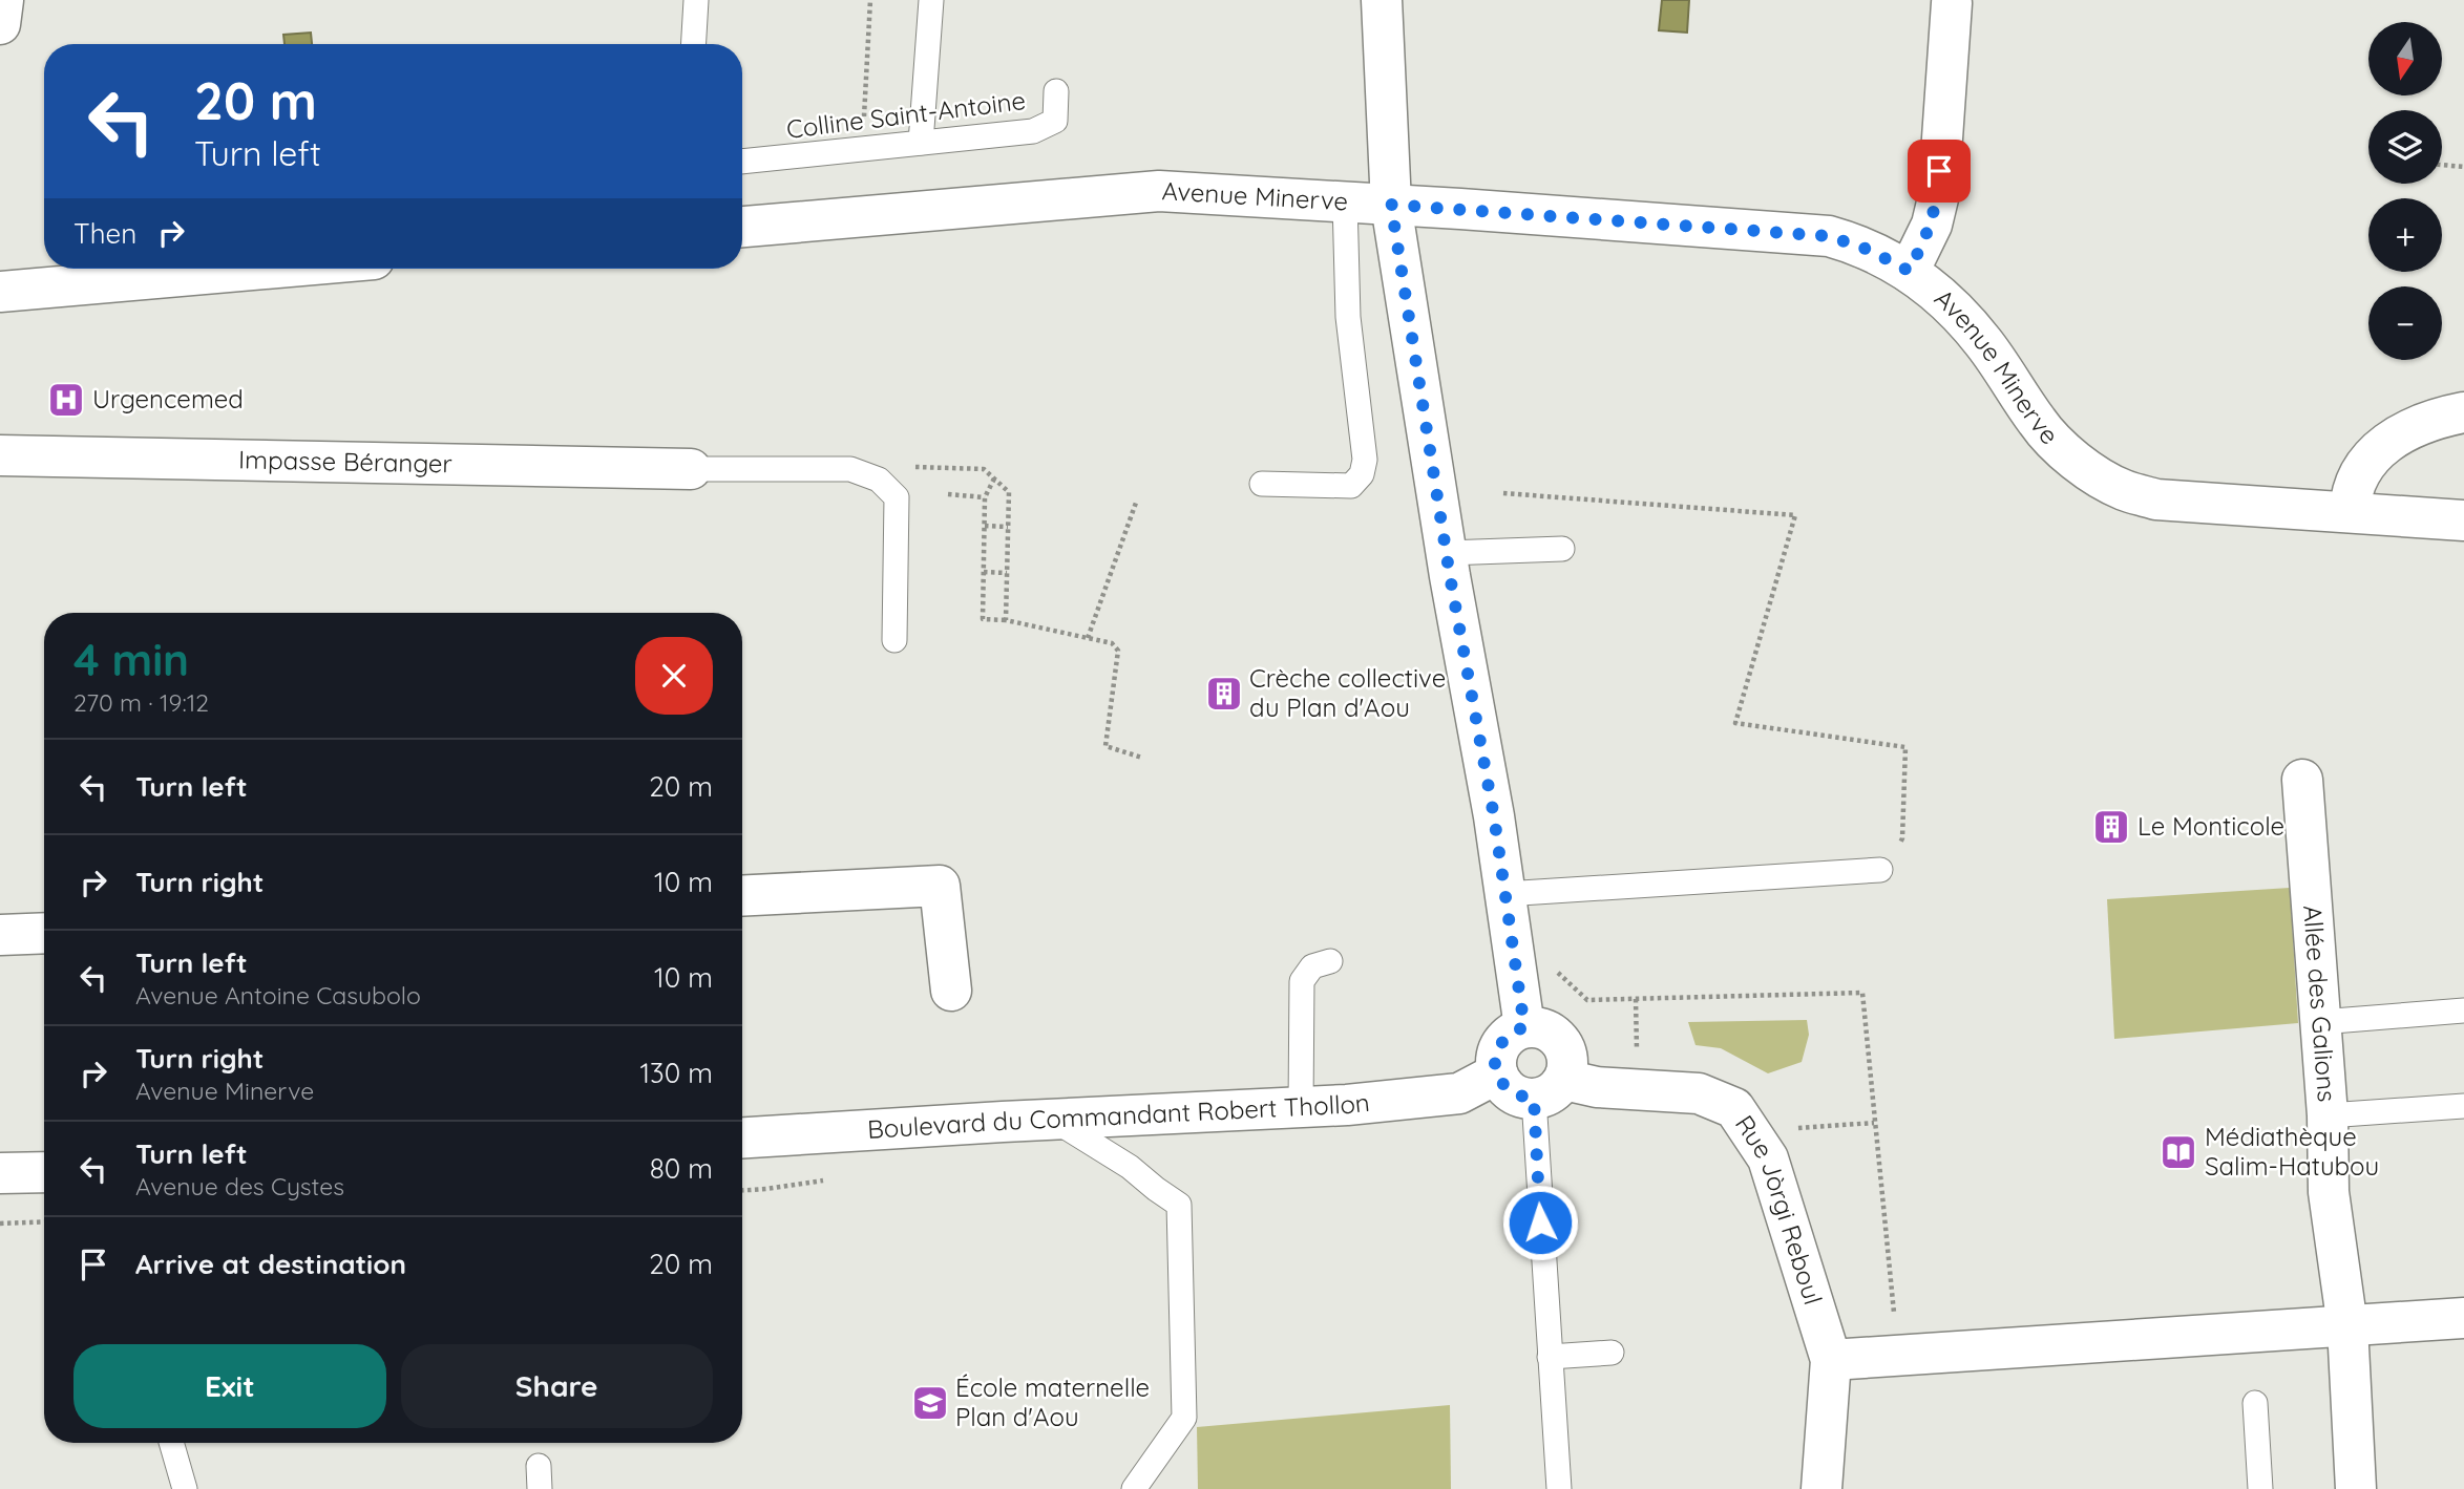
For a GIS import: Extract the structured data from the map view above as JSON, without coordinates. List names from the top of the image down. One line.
{"streets":{"street":["Avenue Minerve","Impasse Béranger","Allée des Galions","Boulevard du Commandant Robert Thollon","Rue Jòrgi Reboul"],"lane":["Colline Saint-Antoine"]},"crossings":[["Boulevard du Commandant Robert Thollon","Rue Jòrgi Reboul"]],"places":{"hospital":["Urgencemed"],"building":["Crèche collective du Plan d'Aou","Le Monticole"],"library":["Médiathèque Salim-Hatubou"],"school or university":["École maternelle Plan d'Aou"]},"north":"bottom","page":{"map_buttons":["+","−"],"turn":["20 m","Turn left"],"then":"Then","heading":["4 min","270 m · 19:12"],"list":[{"name":"Turn left","value":"20 m"},{"name":"Turn right","value":"10 m"},{"name":"Turn left","note":"Avenue Antoine Casubolo","value":"10 m"},{"name":"Turn right","note":"Avenue Minerve","value":"130 m"},{"name":"Turn left","note":"Avenue des Cystes","value":"80 m"},{"name":"Arrive at destination","value":"20 m"}],"buttons":["Exit","Share"]}}
